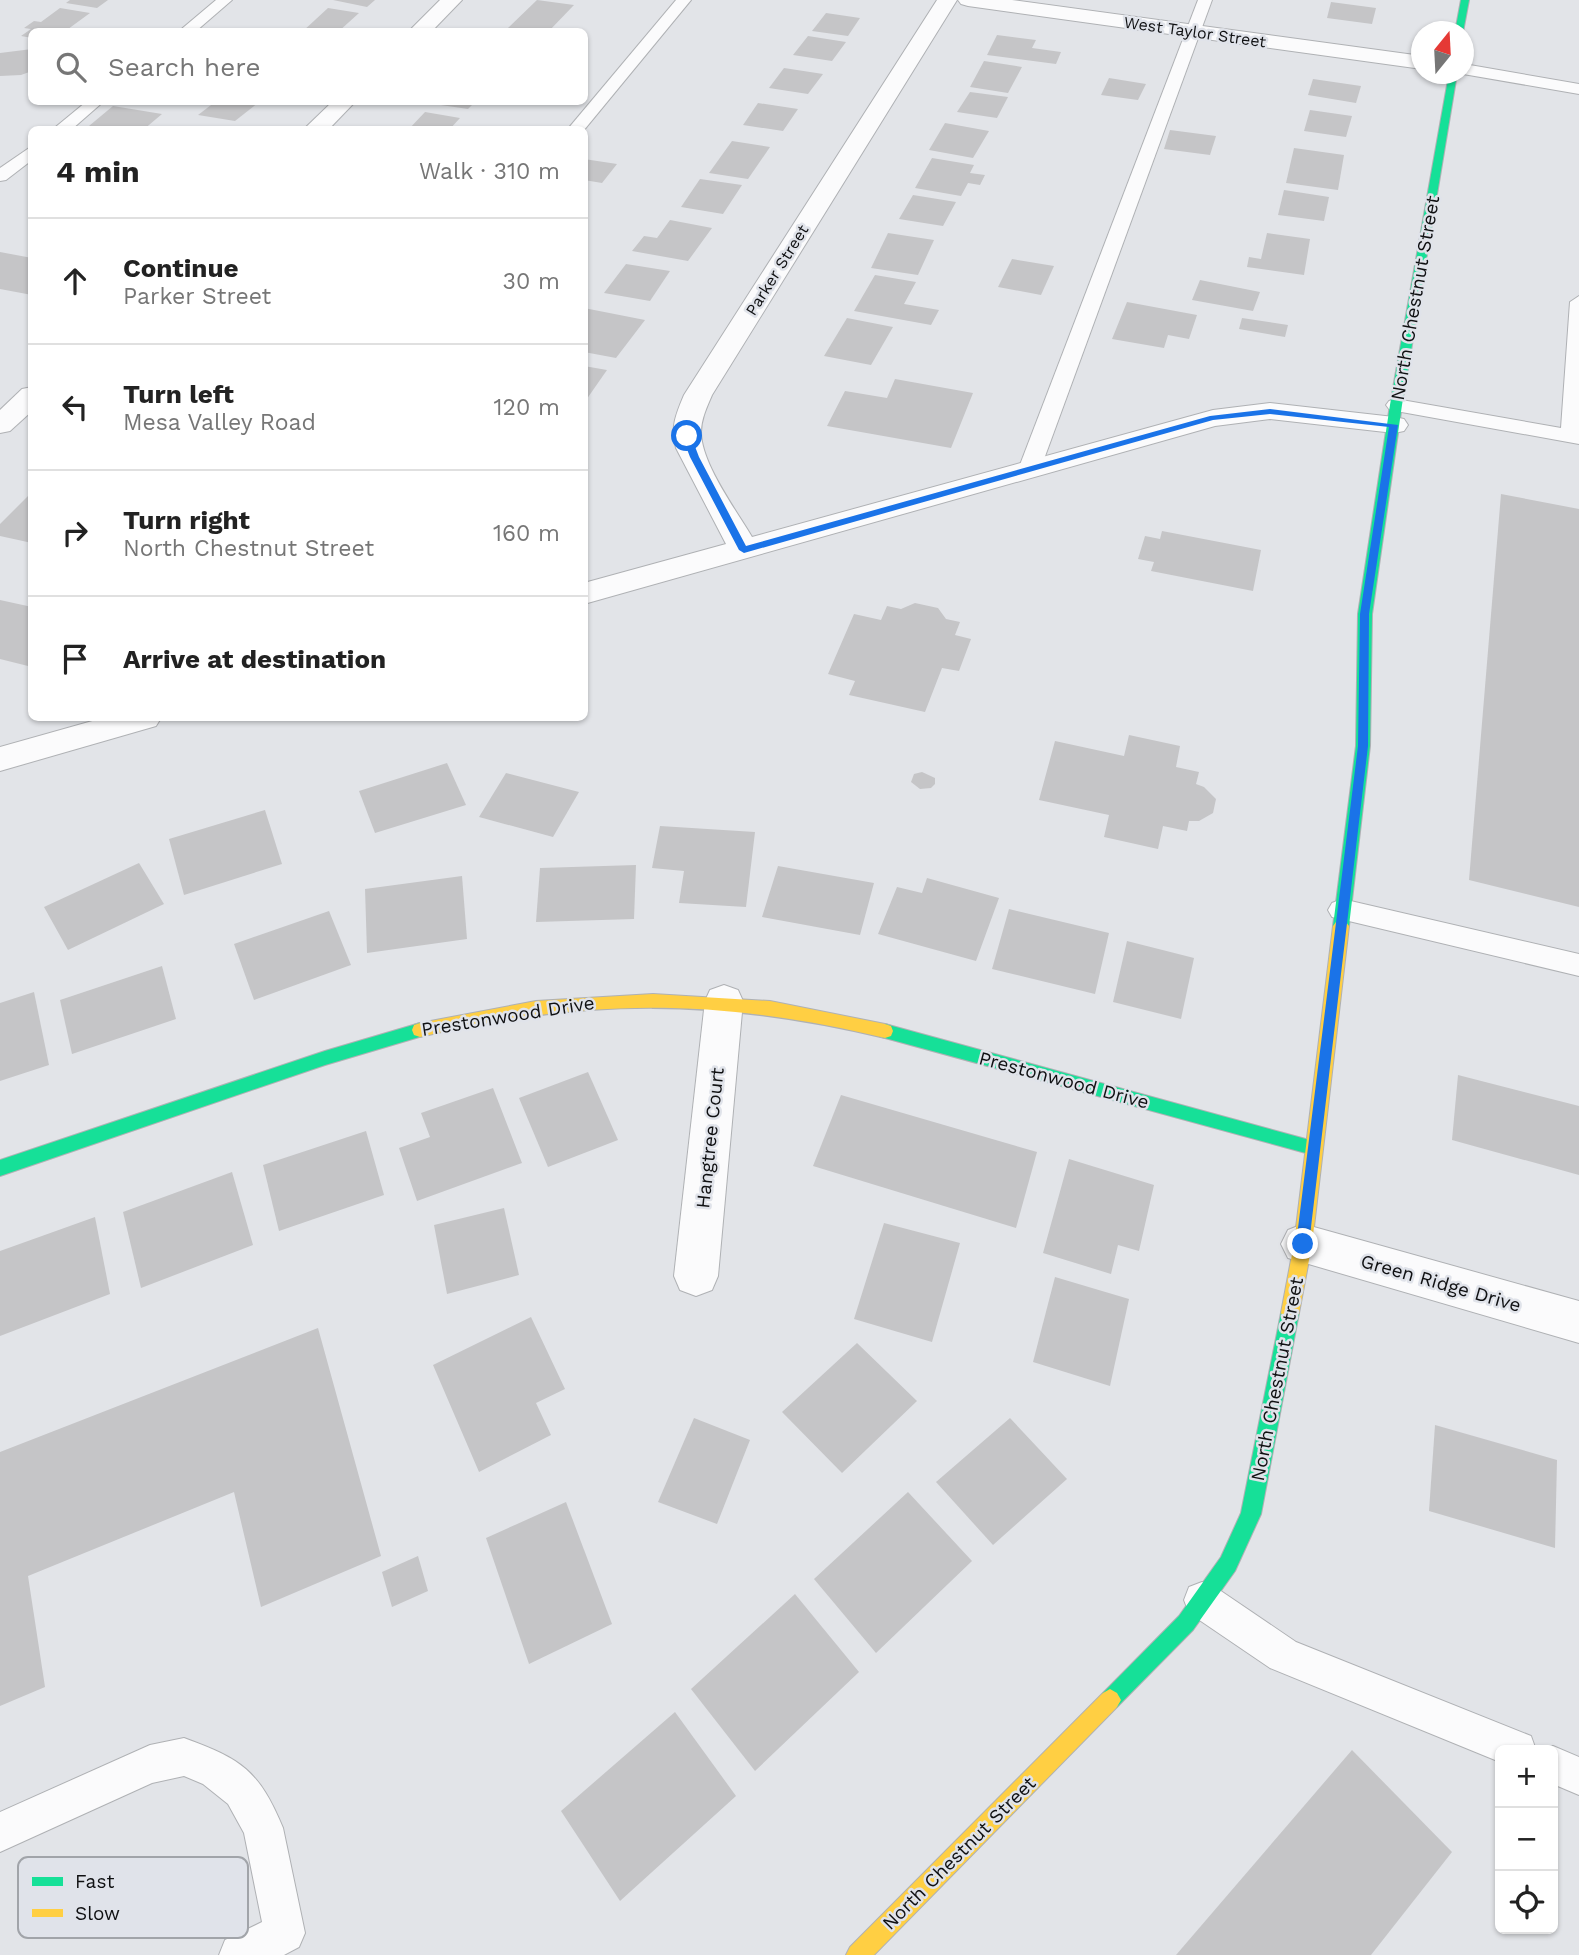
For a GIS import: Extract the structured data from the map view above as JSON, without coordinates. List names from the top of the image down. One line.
{"streets":{"main road":["North Chestnut Street","Prestonwood Drive"],"street":["West Taylor Street","Parker Street","Hangtree Court","Green Ridge Drive"]},"crossings":[["North Chestnut Street","Prestonwood Drive"],["North Chestnut Street","Green Ridge Drive"],["Prestonwood Drive","Hangtree Court"]],"legend":["Fast","Slow"],"north":"top","page":{"search":"Search here","heading":["4 min","Walk · 310 m"],"list":[["Continue","Parker Street","30 m"],["Turn left","Mesa Valley Road","120 m"],["Turn right","North Chestnut Street","160 m"],"Arrive at destination"],"map_buttons":["+","−"]}}
